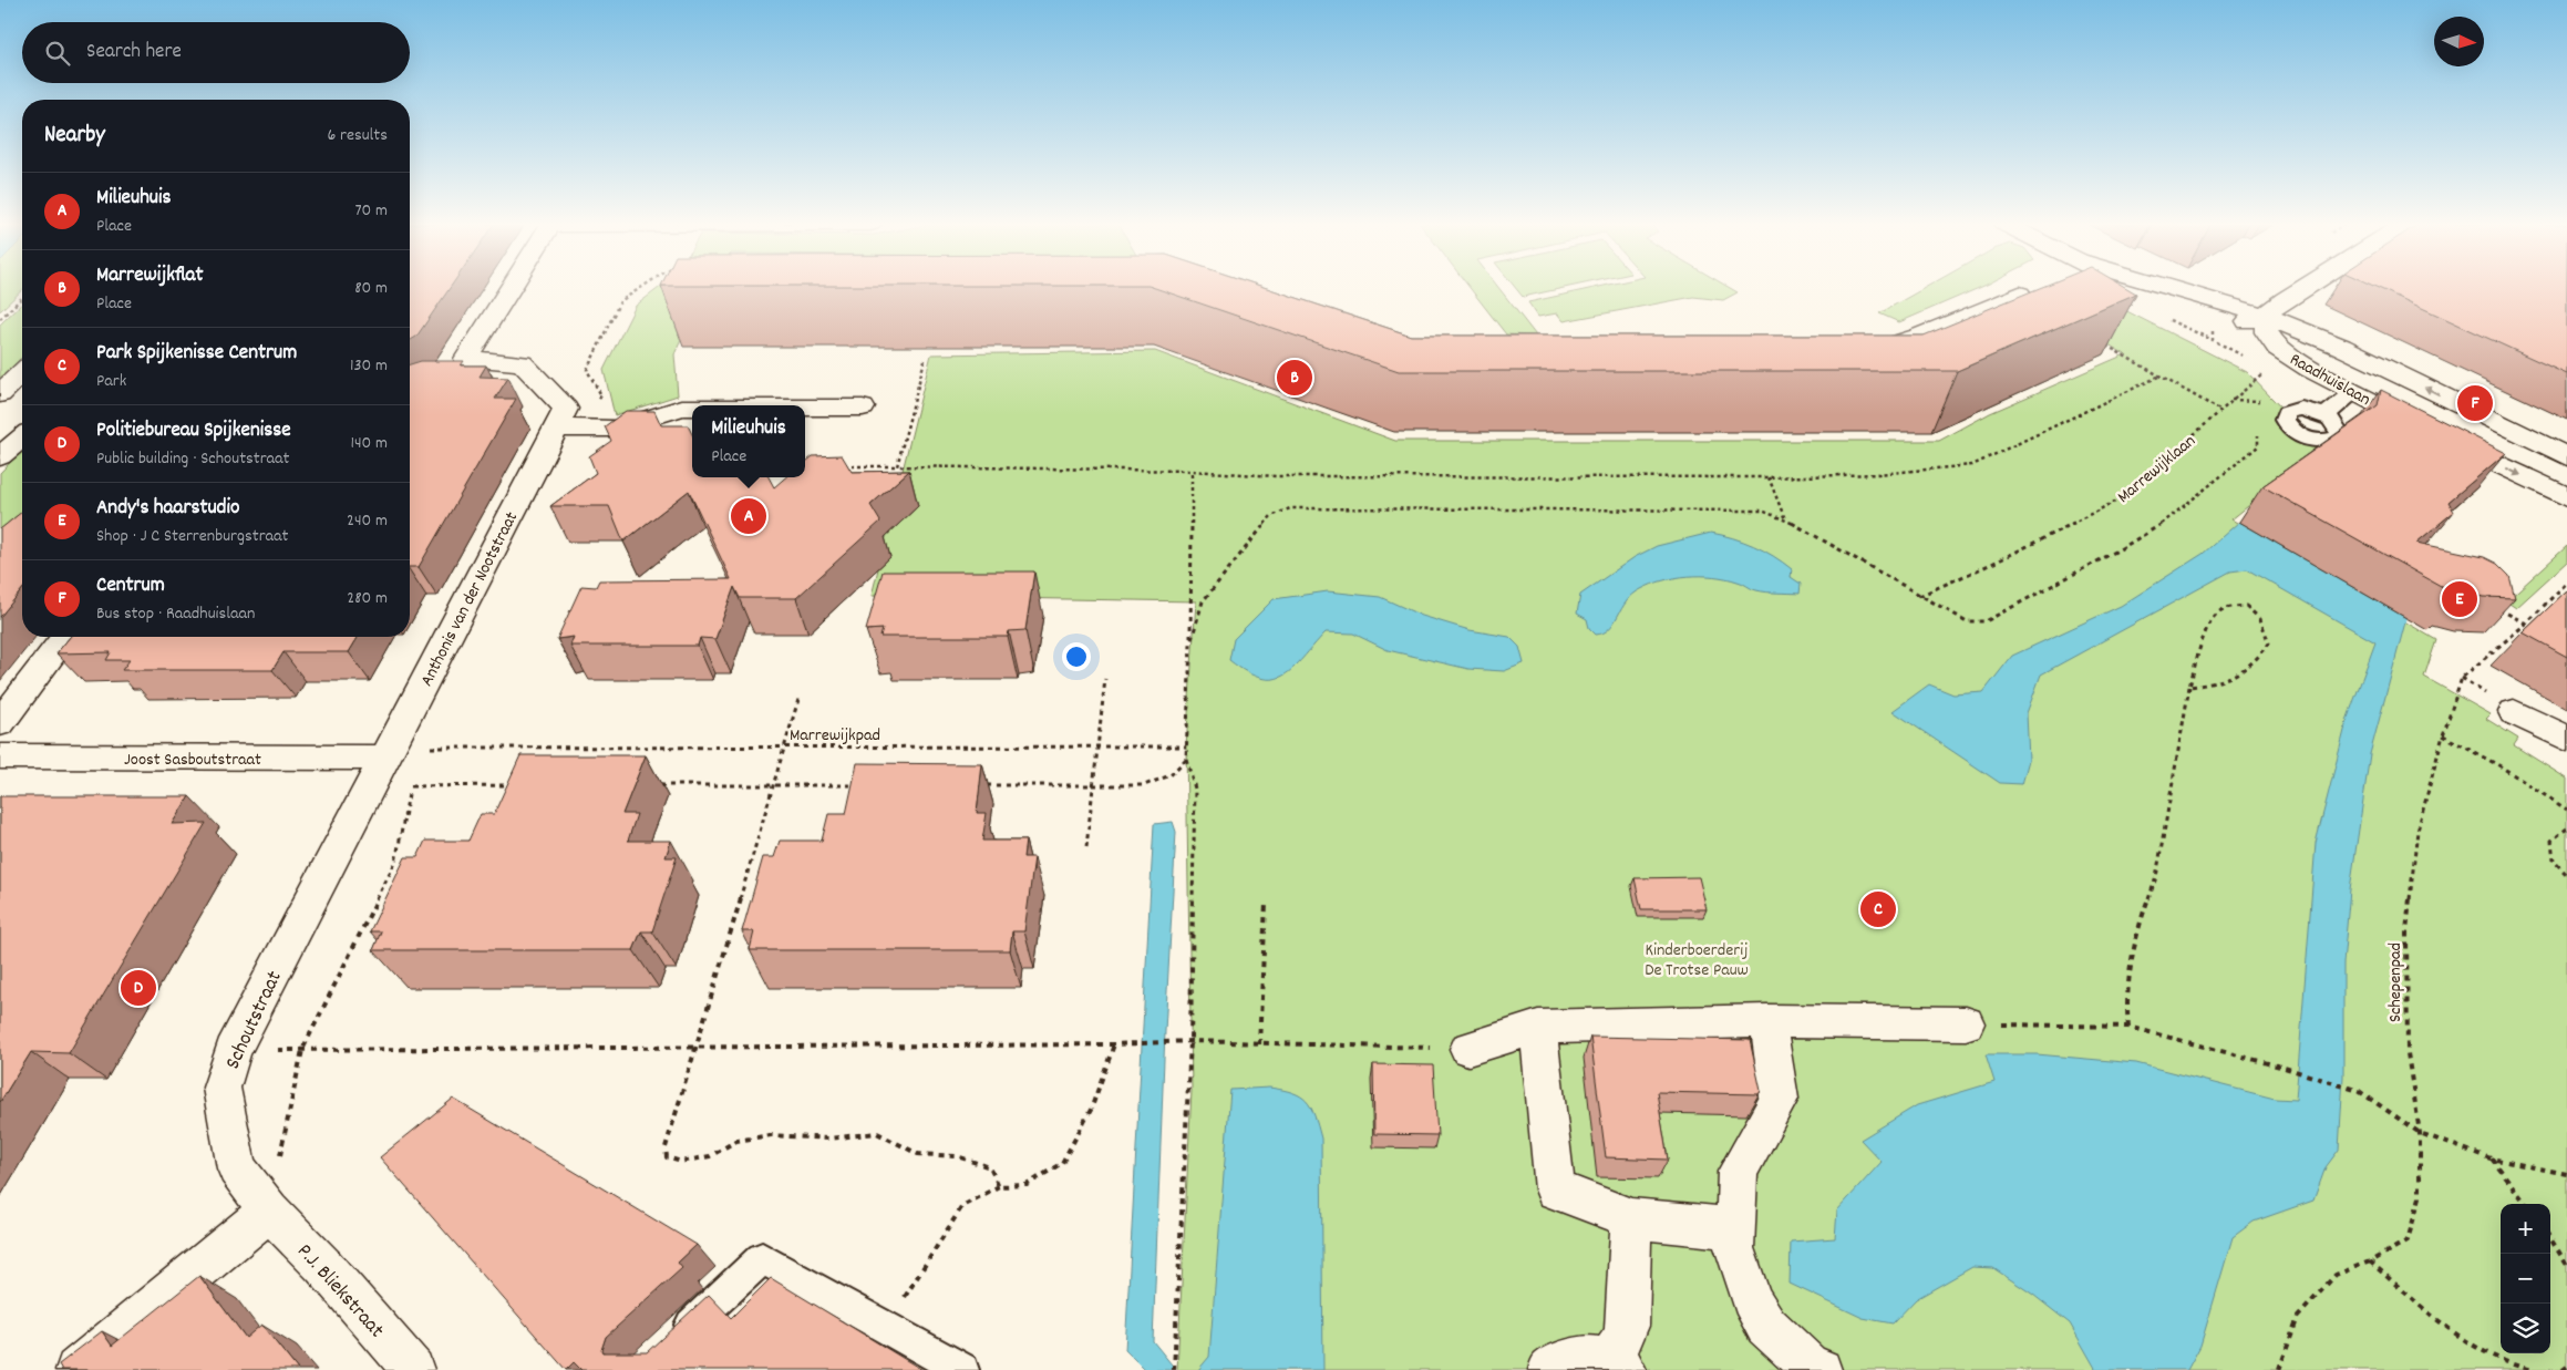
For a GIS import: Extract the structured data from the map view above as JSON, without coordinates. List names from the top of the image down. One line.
{"streets":{"street":["Raadhuislaan","Anthonis van der Nootstraat","Joost Sasboutstraat","Schoutstraat","P.J. Bliekstraat"],"path":["Marrewijklaan","Marrewijkpad","Schepenpad"]},"crossings":[["Raadhuislaan","Marrewijklaan"],["Anthonis van der Nootstraat","Joost Sasboutstraat"],["Anthonis van der Nootstraat","Schoutstraat"],["Joost Sasboutstraat","Schoutstraat"],["Schoutstraat","P.J. Bliekstraat"]],"parks":["Kinderboerderij De Trotse Pauw"],"north":"right","page":{"search":"Search here","heading":["Nearby","6 results"],"list":[{"mark":"A","name":"Milieuhuis","note":"Place","value":"70 m"},{"mark":"B","name":"Marrewijkflat","note":"Place","value":"80 m"},{"mark":"C","name":"Park Spijkenisse Centrum","note":"Park","value":"130 m"},{"mark":"D","name":"Politiebureau Spijkenisse","note":"Public building · Schoutstraat","value":"140 m"},{"mark":"E","name":"Andy's haarstudio","note":"Shop · J C Sterrenburgstraat","value":"240 m"},{"mark":"F","name":"Centrum","note":"Bus stop · Raadhuislaan","value":"280 m"}],"pins":["B","F","A","E","C","D"],"popup":["Milieuhuis","Place"],"map_buttons":["+","−"]}}
